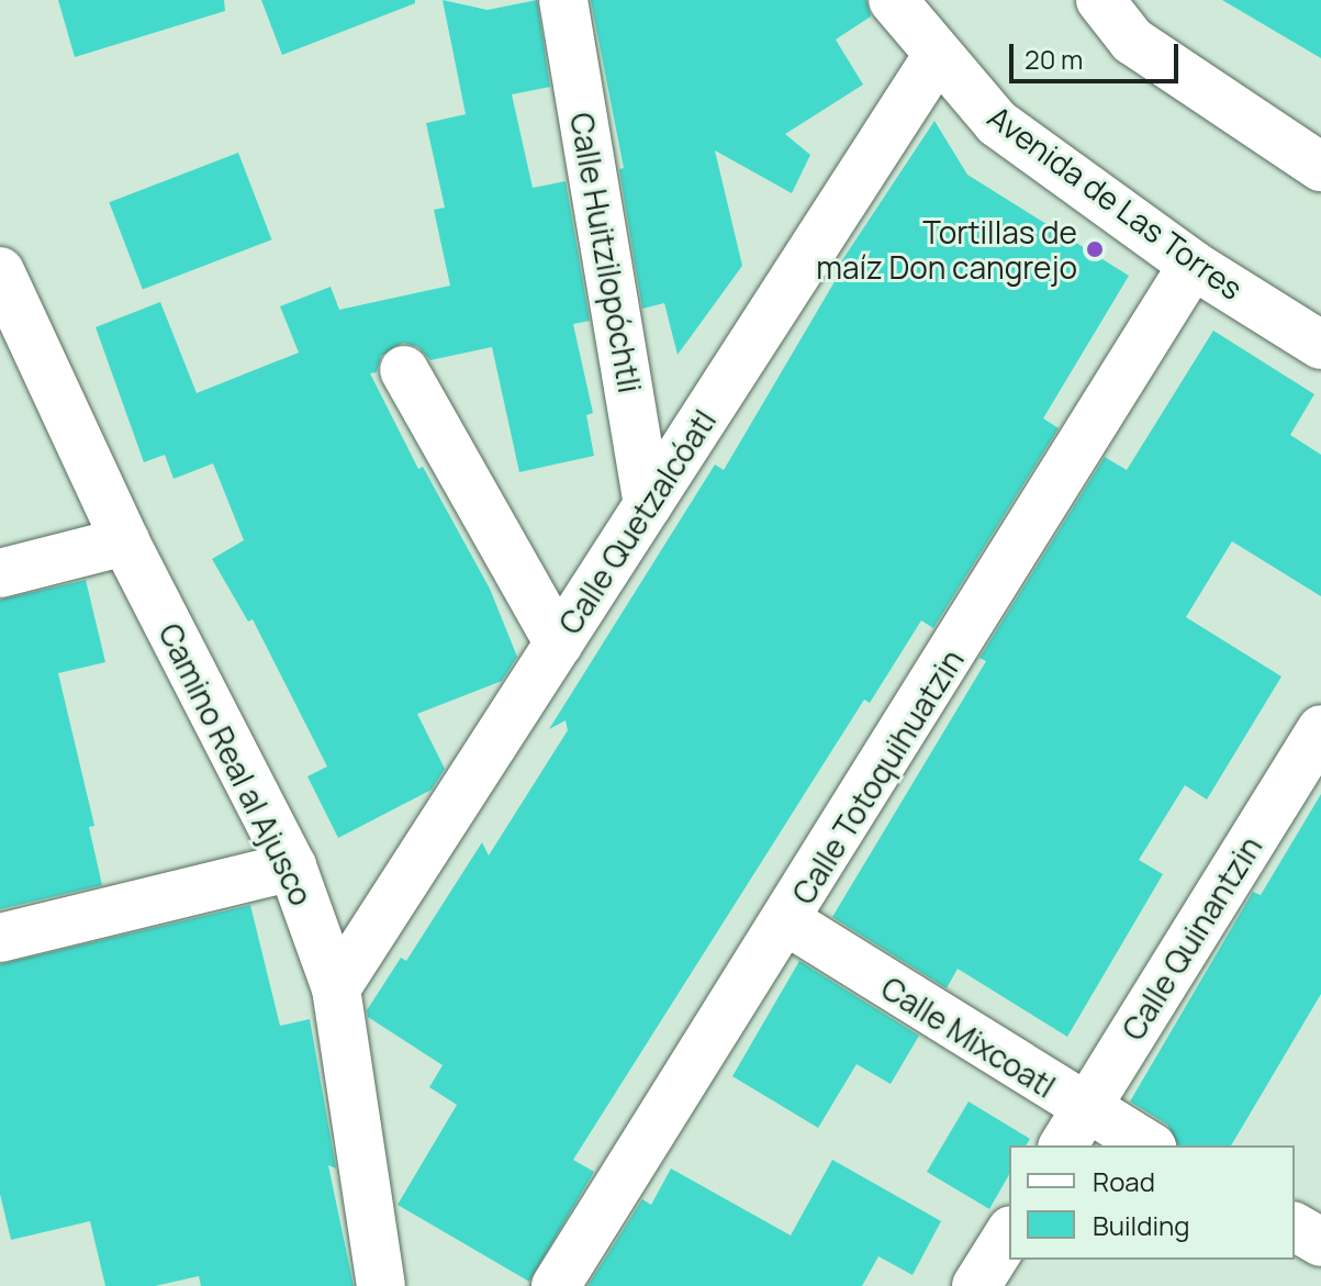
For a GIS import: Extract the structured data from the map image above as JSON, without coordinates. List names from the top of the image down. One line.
{"streets":{"street":["Avenida de Las Torres","Calle Huitzilopóchtli","Calle Quetzalcóatl","Camino Real al Ajusco","Calle Totoquihuatzin","Calle Quinantzin","Calle Mixcoatl"]},"crossings":[["Avenida de Las Torres","Calle Quetzalcóatl"],["Avenida de Las Torres","Calle Totoquihuatzin"],["Calle Huitzilopóchtli","Calle Quetzalcóatl"],["Calle Quetzalcóatl","Camino Real al Ajusco"],["Calle Totoquihuatzin","Calle Mixcoatl"],["Calle Quinantzin","Calle Mixcoatl"]],"places":["Tortillas de maíz Don cangrejo"],"legend":["Road","Building"],"scale_bar":"20 m"}
